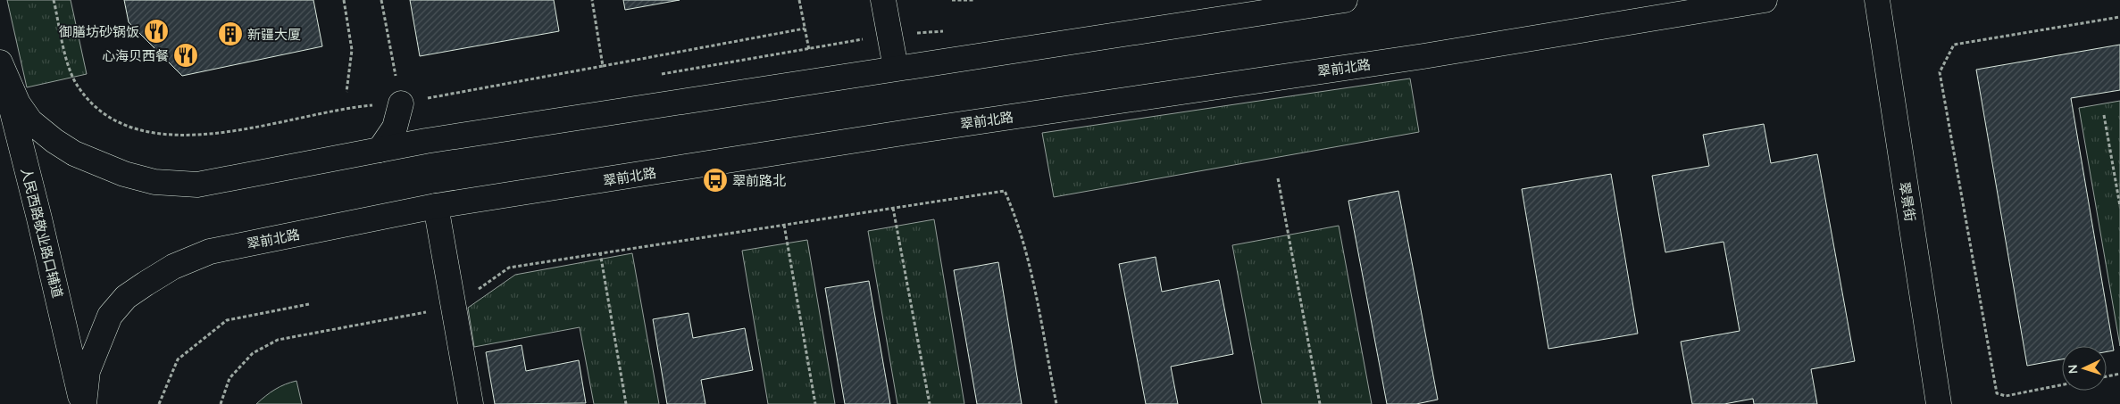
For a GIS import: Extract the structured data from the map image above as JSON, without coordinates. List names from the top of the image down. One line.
{"streets":{"main road":["翠前北路","翠景街","人民西路敬业路口辅道"]},"crossings":[["翠前北路","人民西路敬业路口辅道"]],"places":{"restaurant":["御膳坊砂锅饭","心海贝西餐"],"building":["新疆大厦"],"bus stop":["翠前路北"]},"north":"left"}
